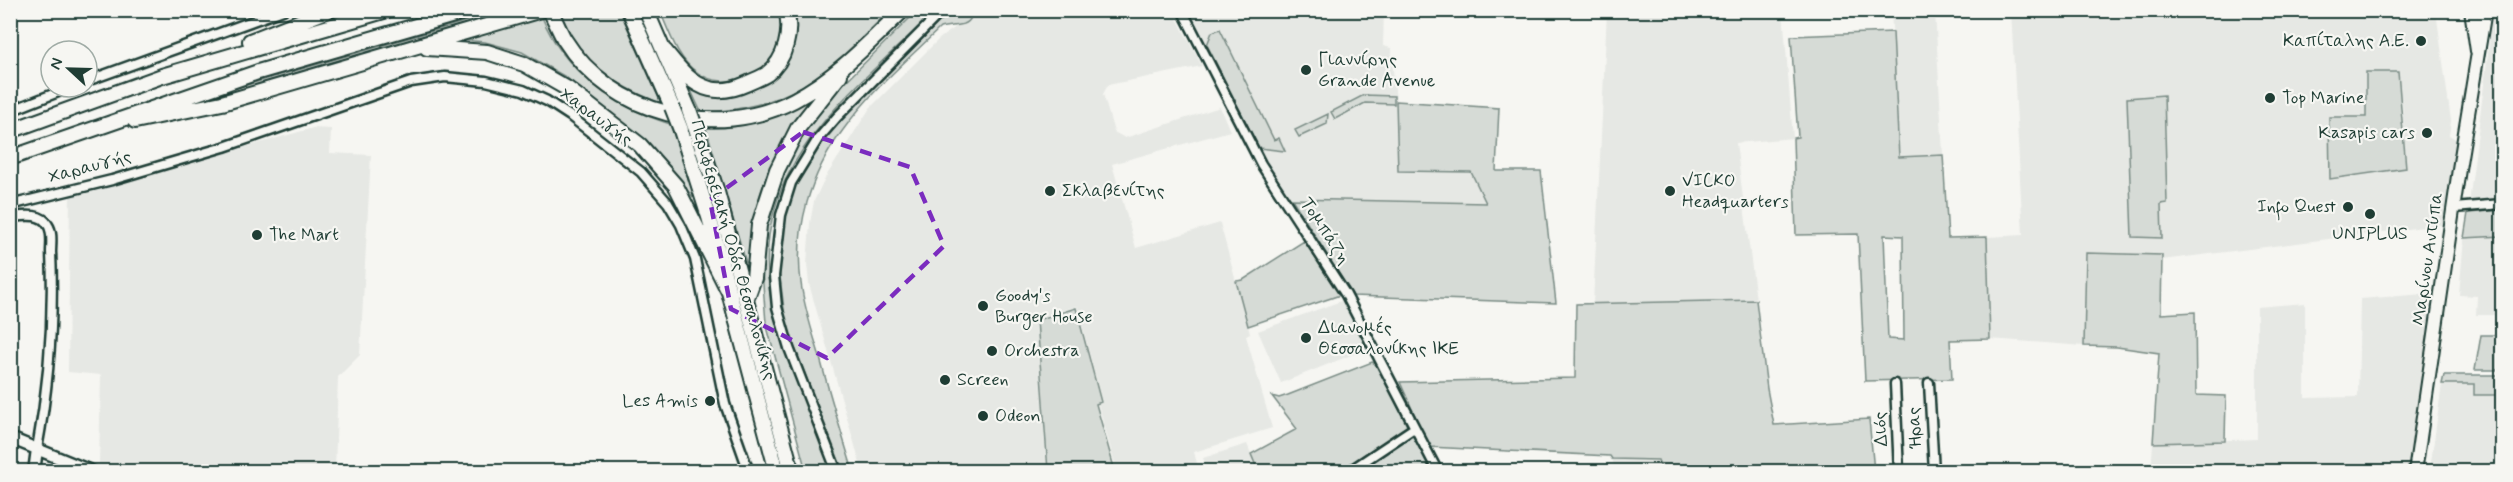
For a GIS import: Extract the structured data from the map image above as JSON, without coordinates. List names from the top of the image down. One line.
{"streets":{"highway":["Περιφερειακή Οδός Θεσσαλονίκης"],"main road":["Μαρίνου Αντύπα"],"street":["Χαραυγής","Τομπάζη","Ήρας","Διός"]},"places":["Καπίταλης Α.Ε.","Γιαννίρης Grande Avenue","Top Marine","Kasapis cars","Σκλαβενίτης","VICKO Headquarters","Info Quest","UNIPLUS","The Mart","Goody's Burger House","Διανομές Θεσσαλονίκης ΙΚΕ","Orchestra","Screen","Les Amis","Odeon"],"north":"left"}
